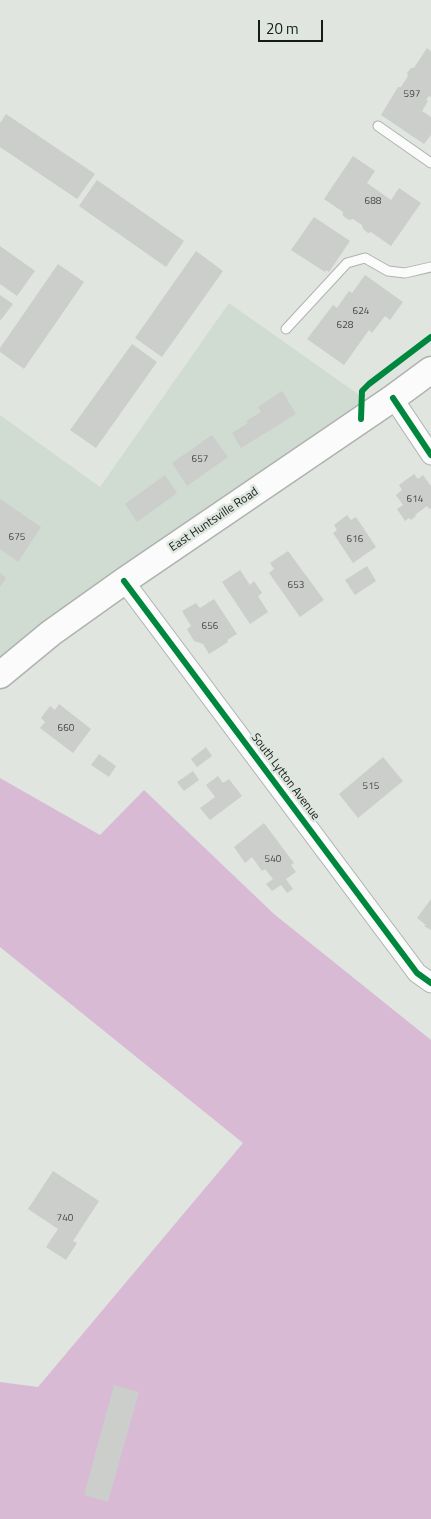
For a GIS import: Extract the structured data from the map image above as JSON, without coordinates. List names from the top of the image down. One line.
{"streets":{"main road":["East Huntsville Road"],"street":["South Lytton Avenue"]},"crossings":[["East Huntsville Road","South Lytton Avenue"]],"house_numbers":["597","688","624","628","657","614","675","616","653","656","660","515","540","740"],"scale_bar":"20 m"}
